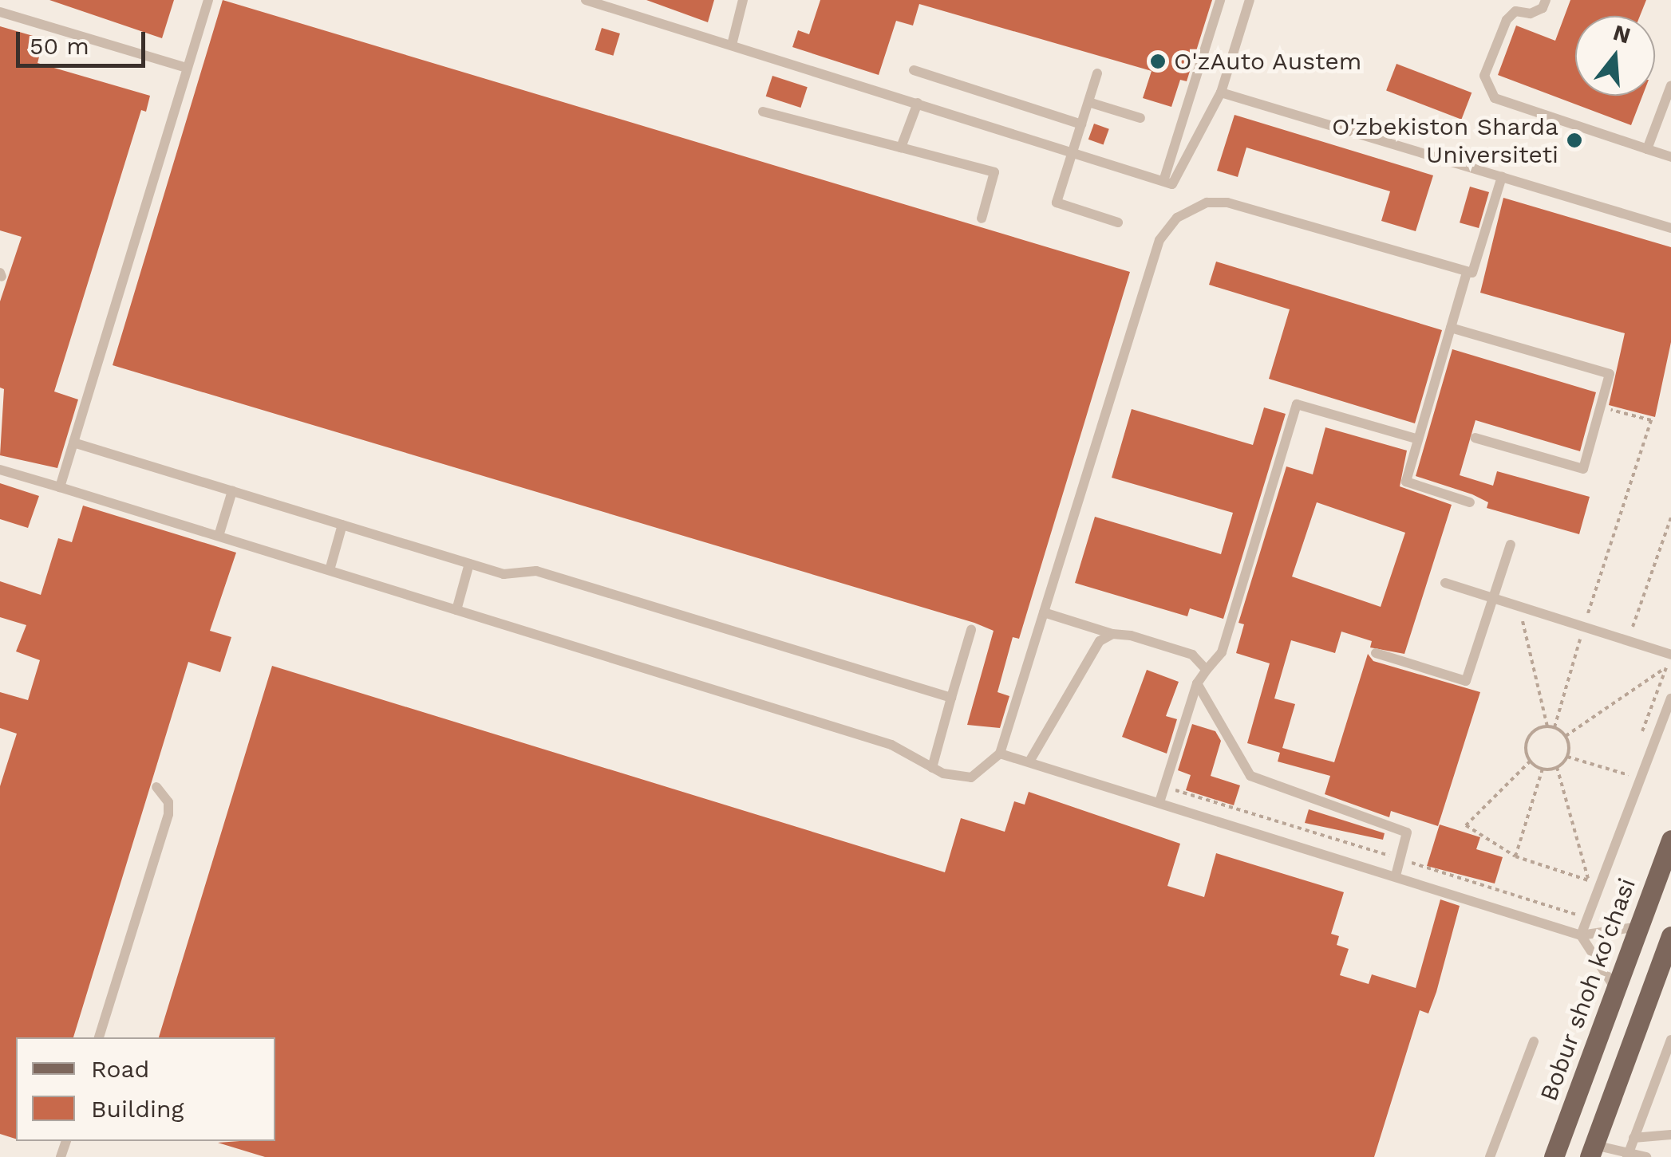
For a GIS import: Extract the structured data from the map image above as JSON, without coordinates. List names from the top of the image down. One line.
{"streets":{"main road":["Bobur shoh ko'chasi"]},"places":["O'zAuto Austem","O'zbekiston Sharda Universiteti"],"legend":["Road","Building"],"scale_bar":"50 m","north":"top"}
